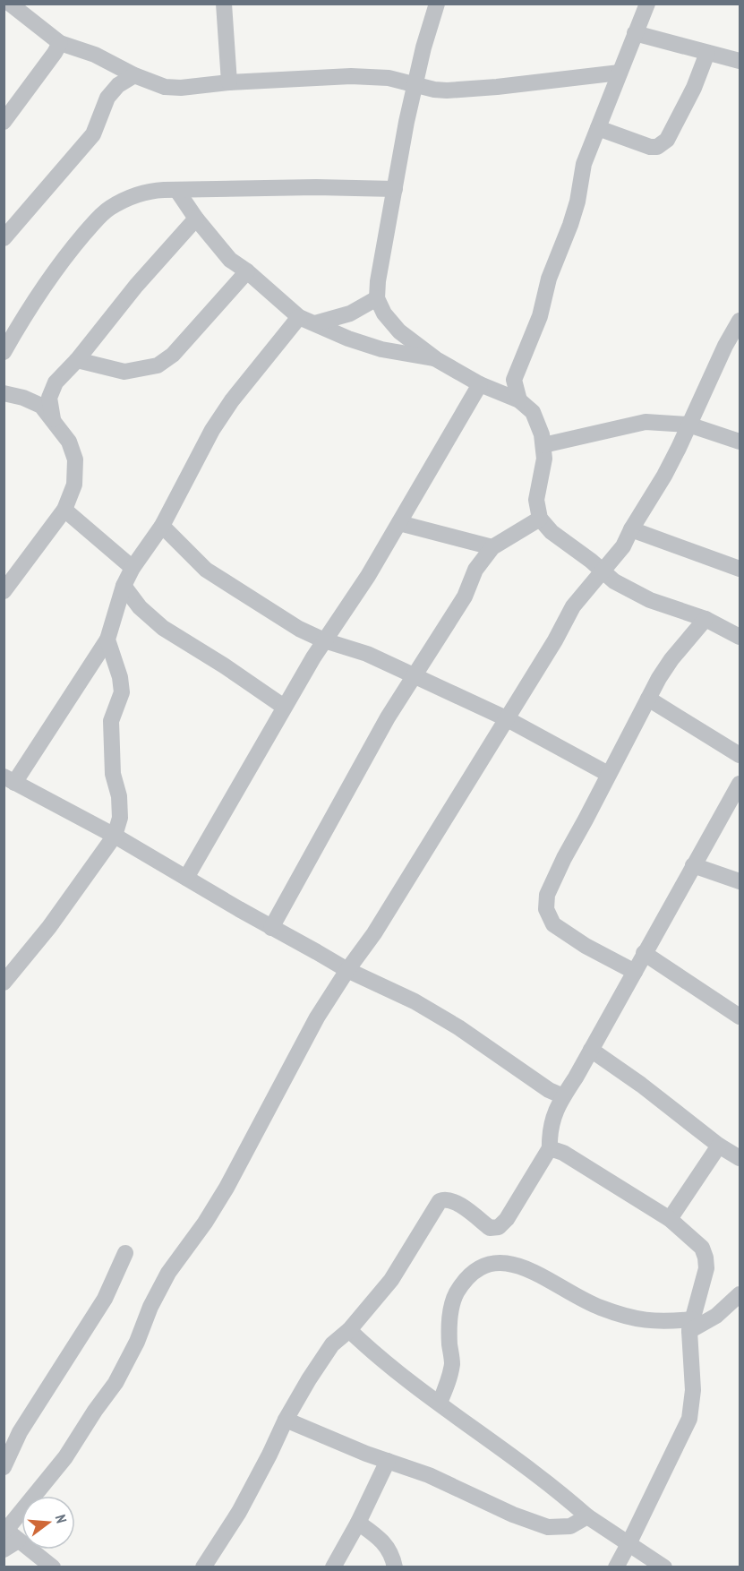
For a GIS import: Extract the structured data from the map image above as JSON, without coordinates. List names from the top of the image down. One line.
{"north":"right"}
